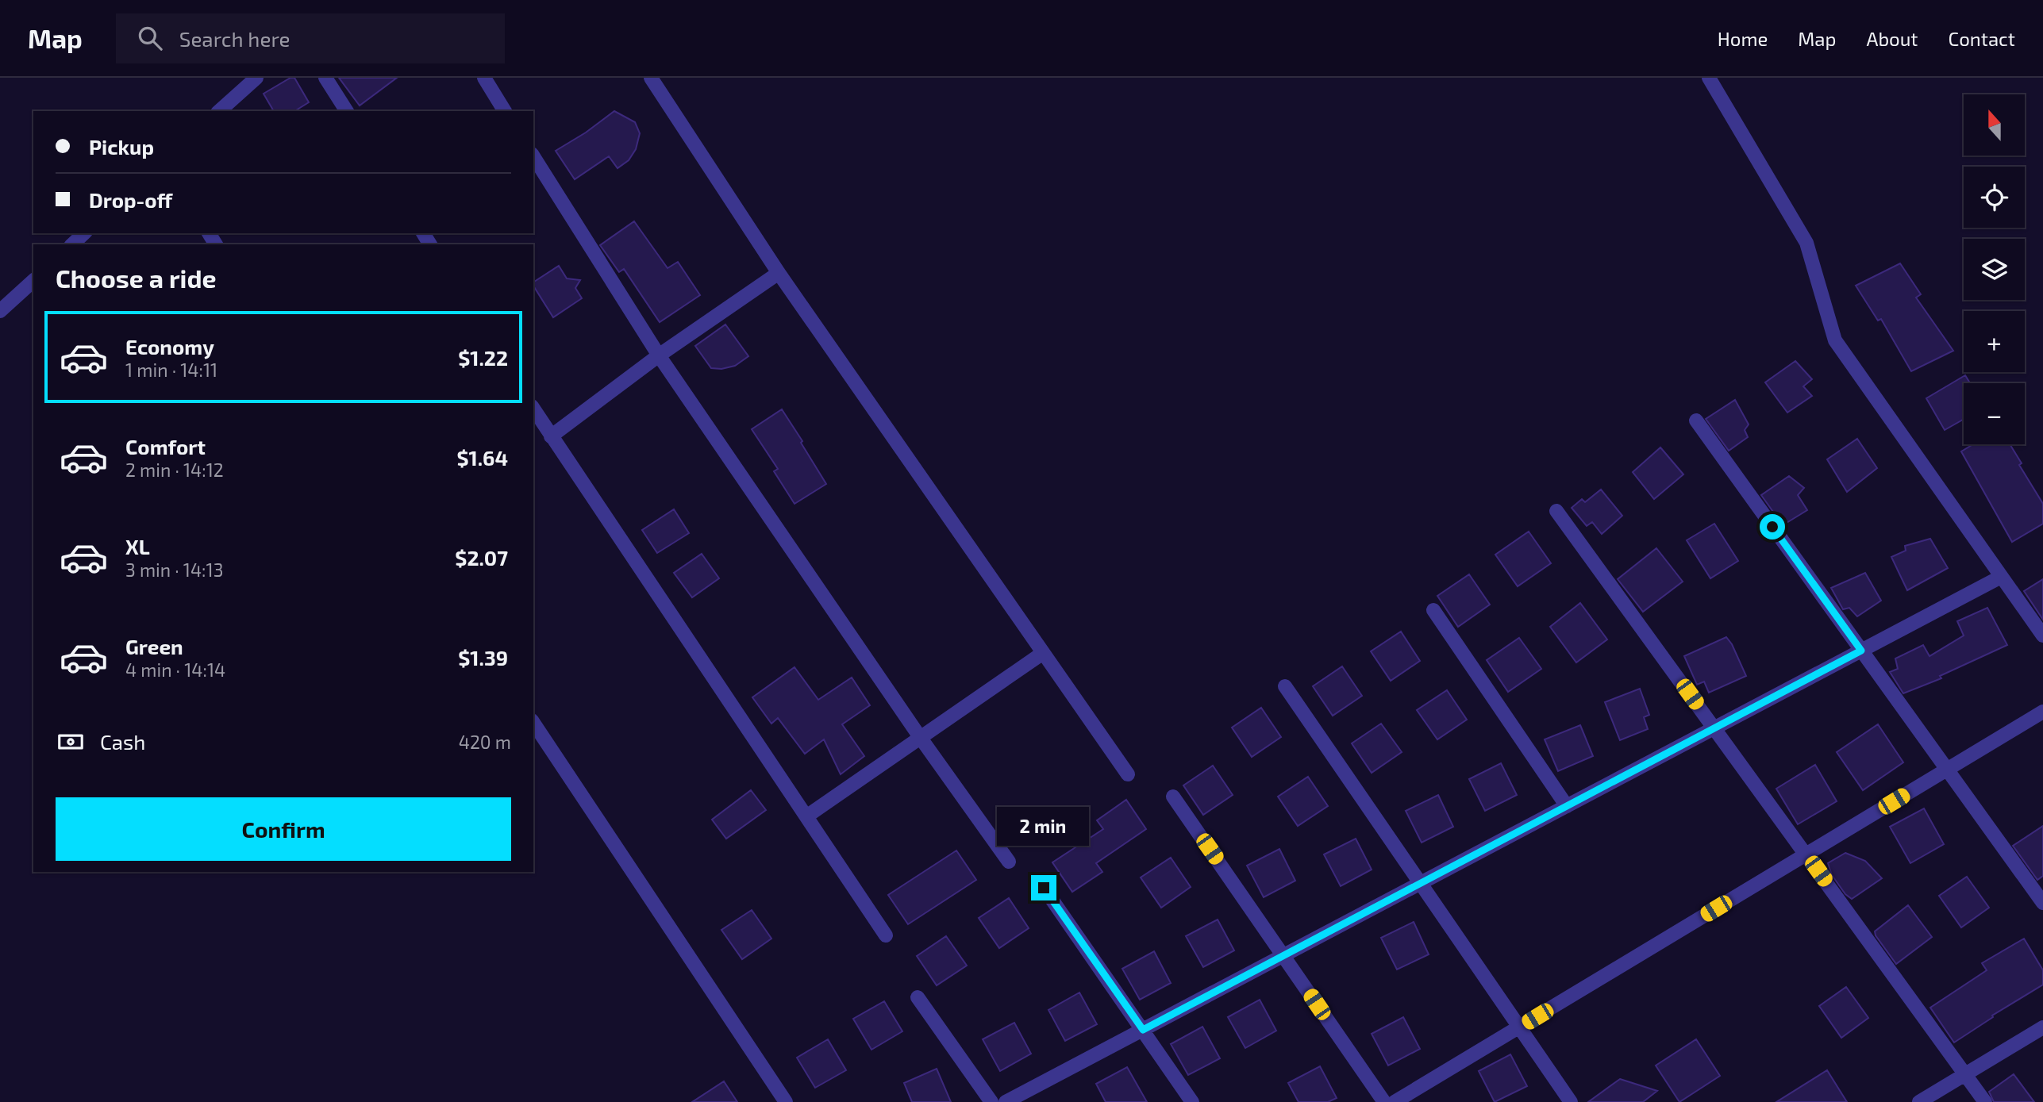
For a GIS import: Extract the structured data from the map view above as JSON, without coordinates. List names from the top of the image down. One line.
{"north":"top","page":{"header":"Map","search":"Search here","nav":["Home","Map","About","Contact"],"map_buttons":["+","−"],"banner":["Pickup","Drop-off"],"heading":"Choose a ride","list":[{"name":"Economy","note":"1 min · 14:11","value":"$1.22"},{"name":"Comfort","note":"2 min · 14:12","value":"$1.64"},{"name":"XL","note":"3 min · 14:13","value":"$2.07"},{"name":"Green","note":"4 min · 14:14","value":"$1.39"}],"pay":["Cash","420 m"],"buttons":"Confirm","bubble":"2 min"}}
